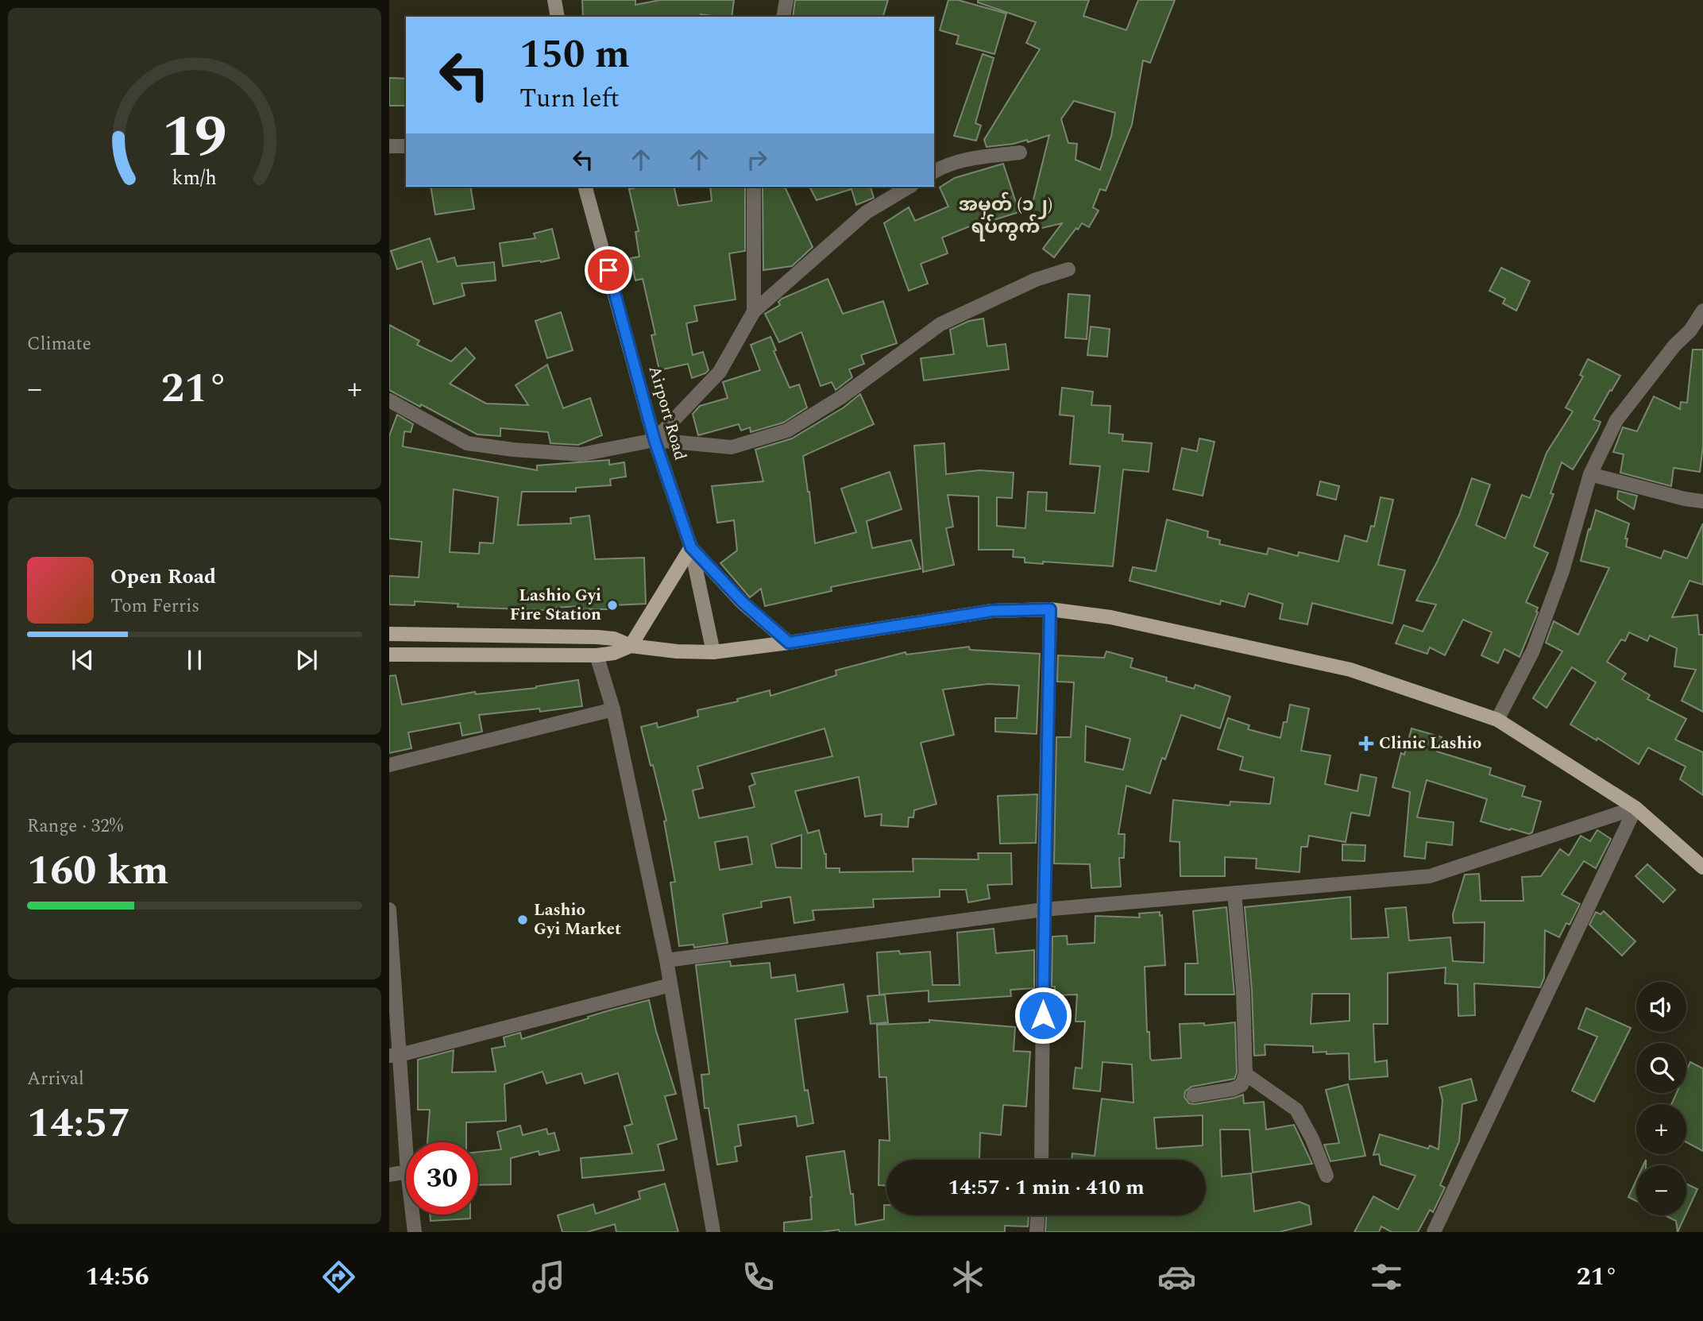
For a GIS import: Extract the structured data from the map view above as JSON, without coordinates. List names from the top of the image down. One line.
{"streets":{"main road":["Airport Road"]},"districts":["အမှတ် (၁၂) ရပ်ကွက်"],"places":{"other":["Lashio Gyi Fire Station","Lashio Gyi Market"],"health":["Clinic Lashio"]},"page":{"turn":["150 m","Turn left"],"tile":["Climate",["Range · 32%","160 km"],["Arrival","14:57"]],"heat":["−","21°","+"],"song":["Open Road","Tom Ferris"],"map_buttons":["+","−"],"limit":"30","trip":"14:57 · 1 min · 410 m","tabs":["14:56","21°"],"gauge":["19","km/h"]}}
